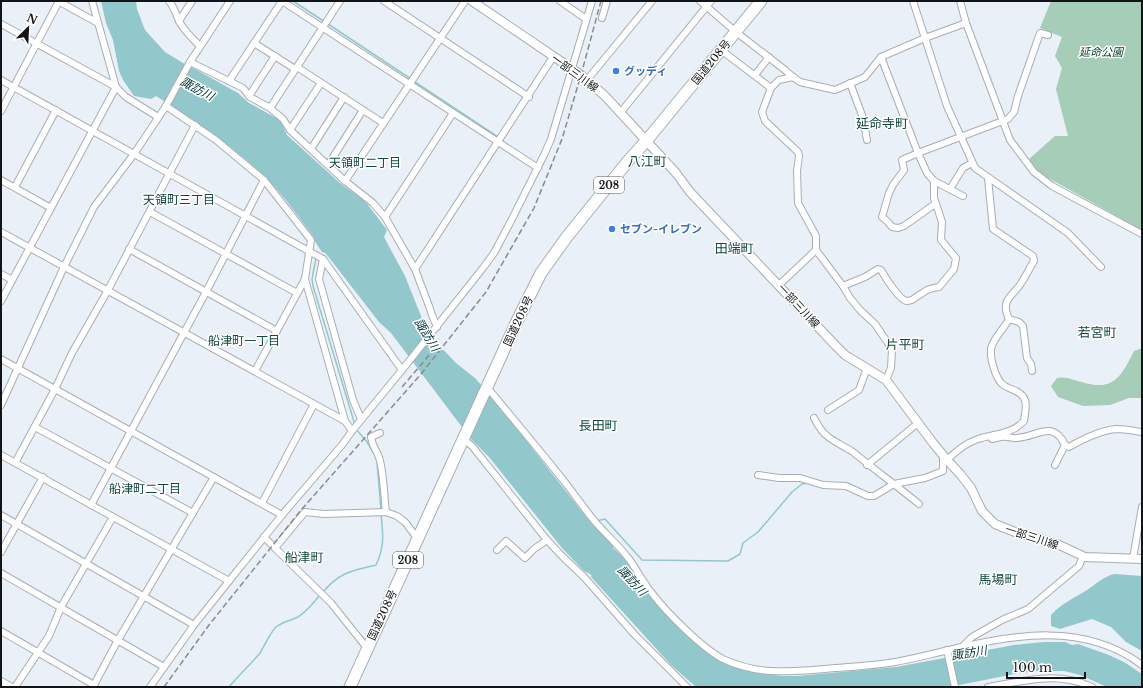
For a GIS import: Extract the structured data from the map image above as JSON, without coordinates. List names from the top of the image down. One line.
{"streets":{"highway":["国道208号","208"],"main road":["一部三川線"]},"crossings":[["国道208号","一部三川線"]],"districts":["延命寺町","八江町","天領町二丁目","天領町三丁目","田端町","若宮町","船津町一丁目","片平町","長田町","船津町二丁目","船津町","馬場町"],"water":["諏訪川"],"parks":["延命公園"],"places":["グッディ","セブン-イレブン"],"scale_bar":"100 m","north":"top right"}
